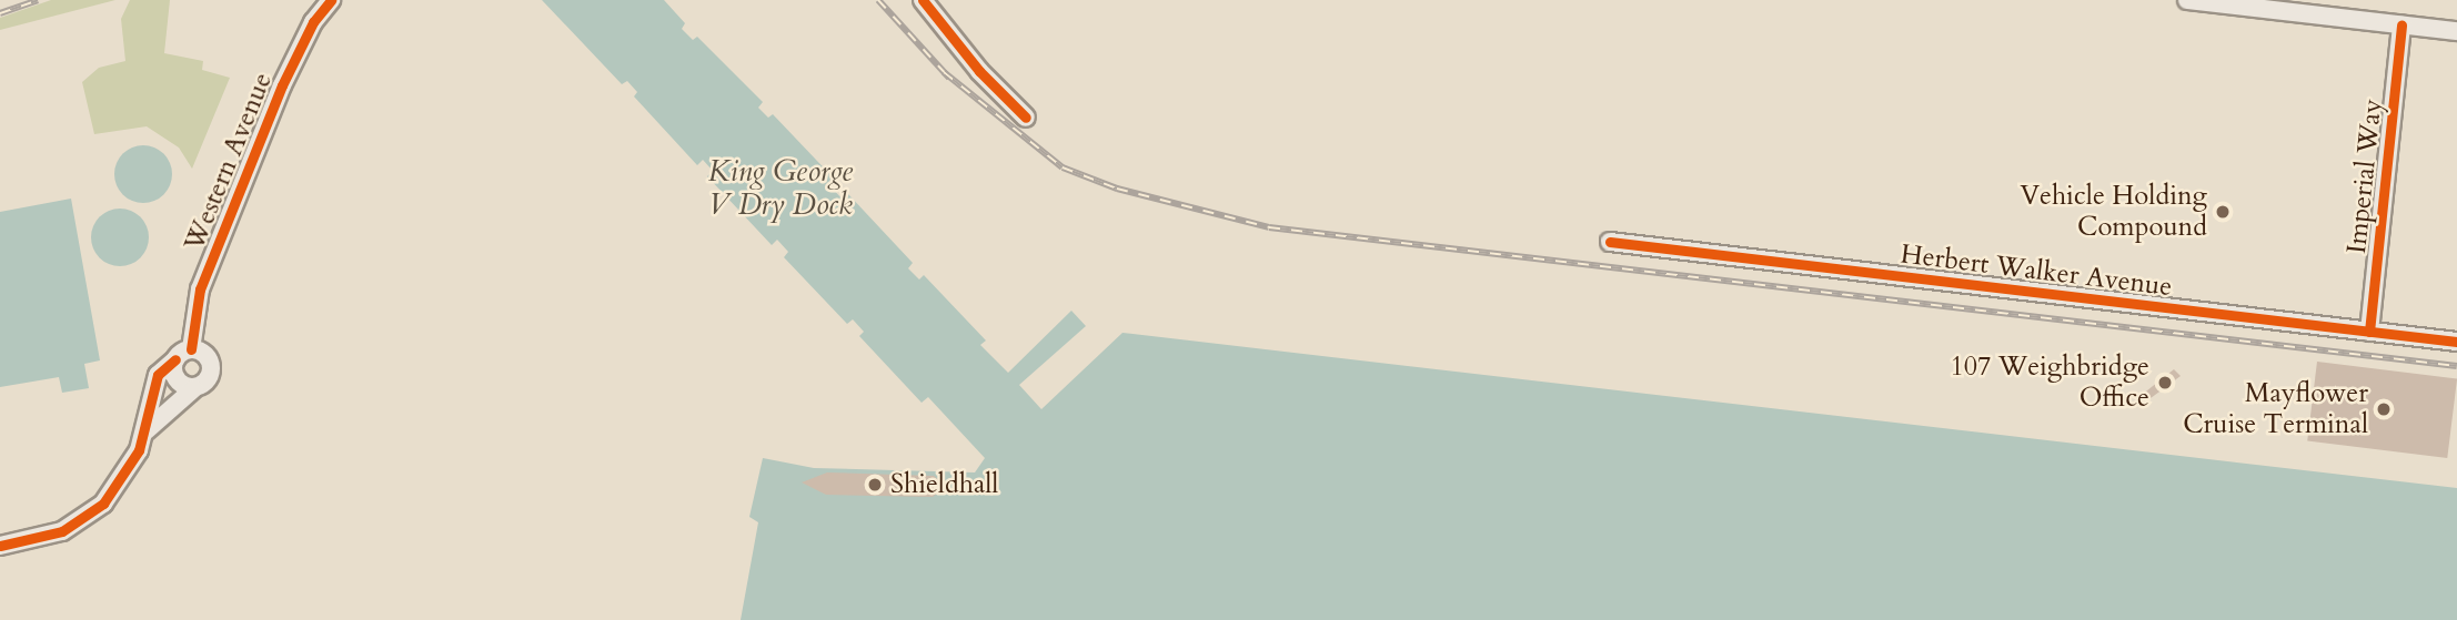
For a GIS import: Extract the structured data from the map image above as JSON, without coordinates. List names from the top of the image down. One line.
{"streets":{"street":["Western Avenue","Imperial Way","Herbert Walker Avenue"]},"crossings":[["Imperial Way","Herbert Walker Avenue"]],"water":["King George V Dry Dock"],"places":["Vehicle Holding Compound","107 Weighbridge Office","Mayflower Cruise Terminal","Shieldhall"]}
